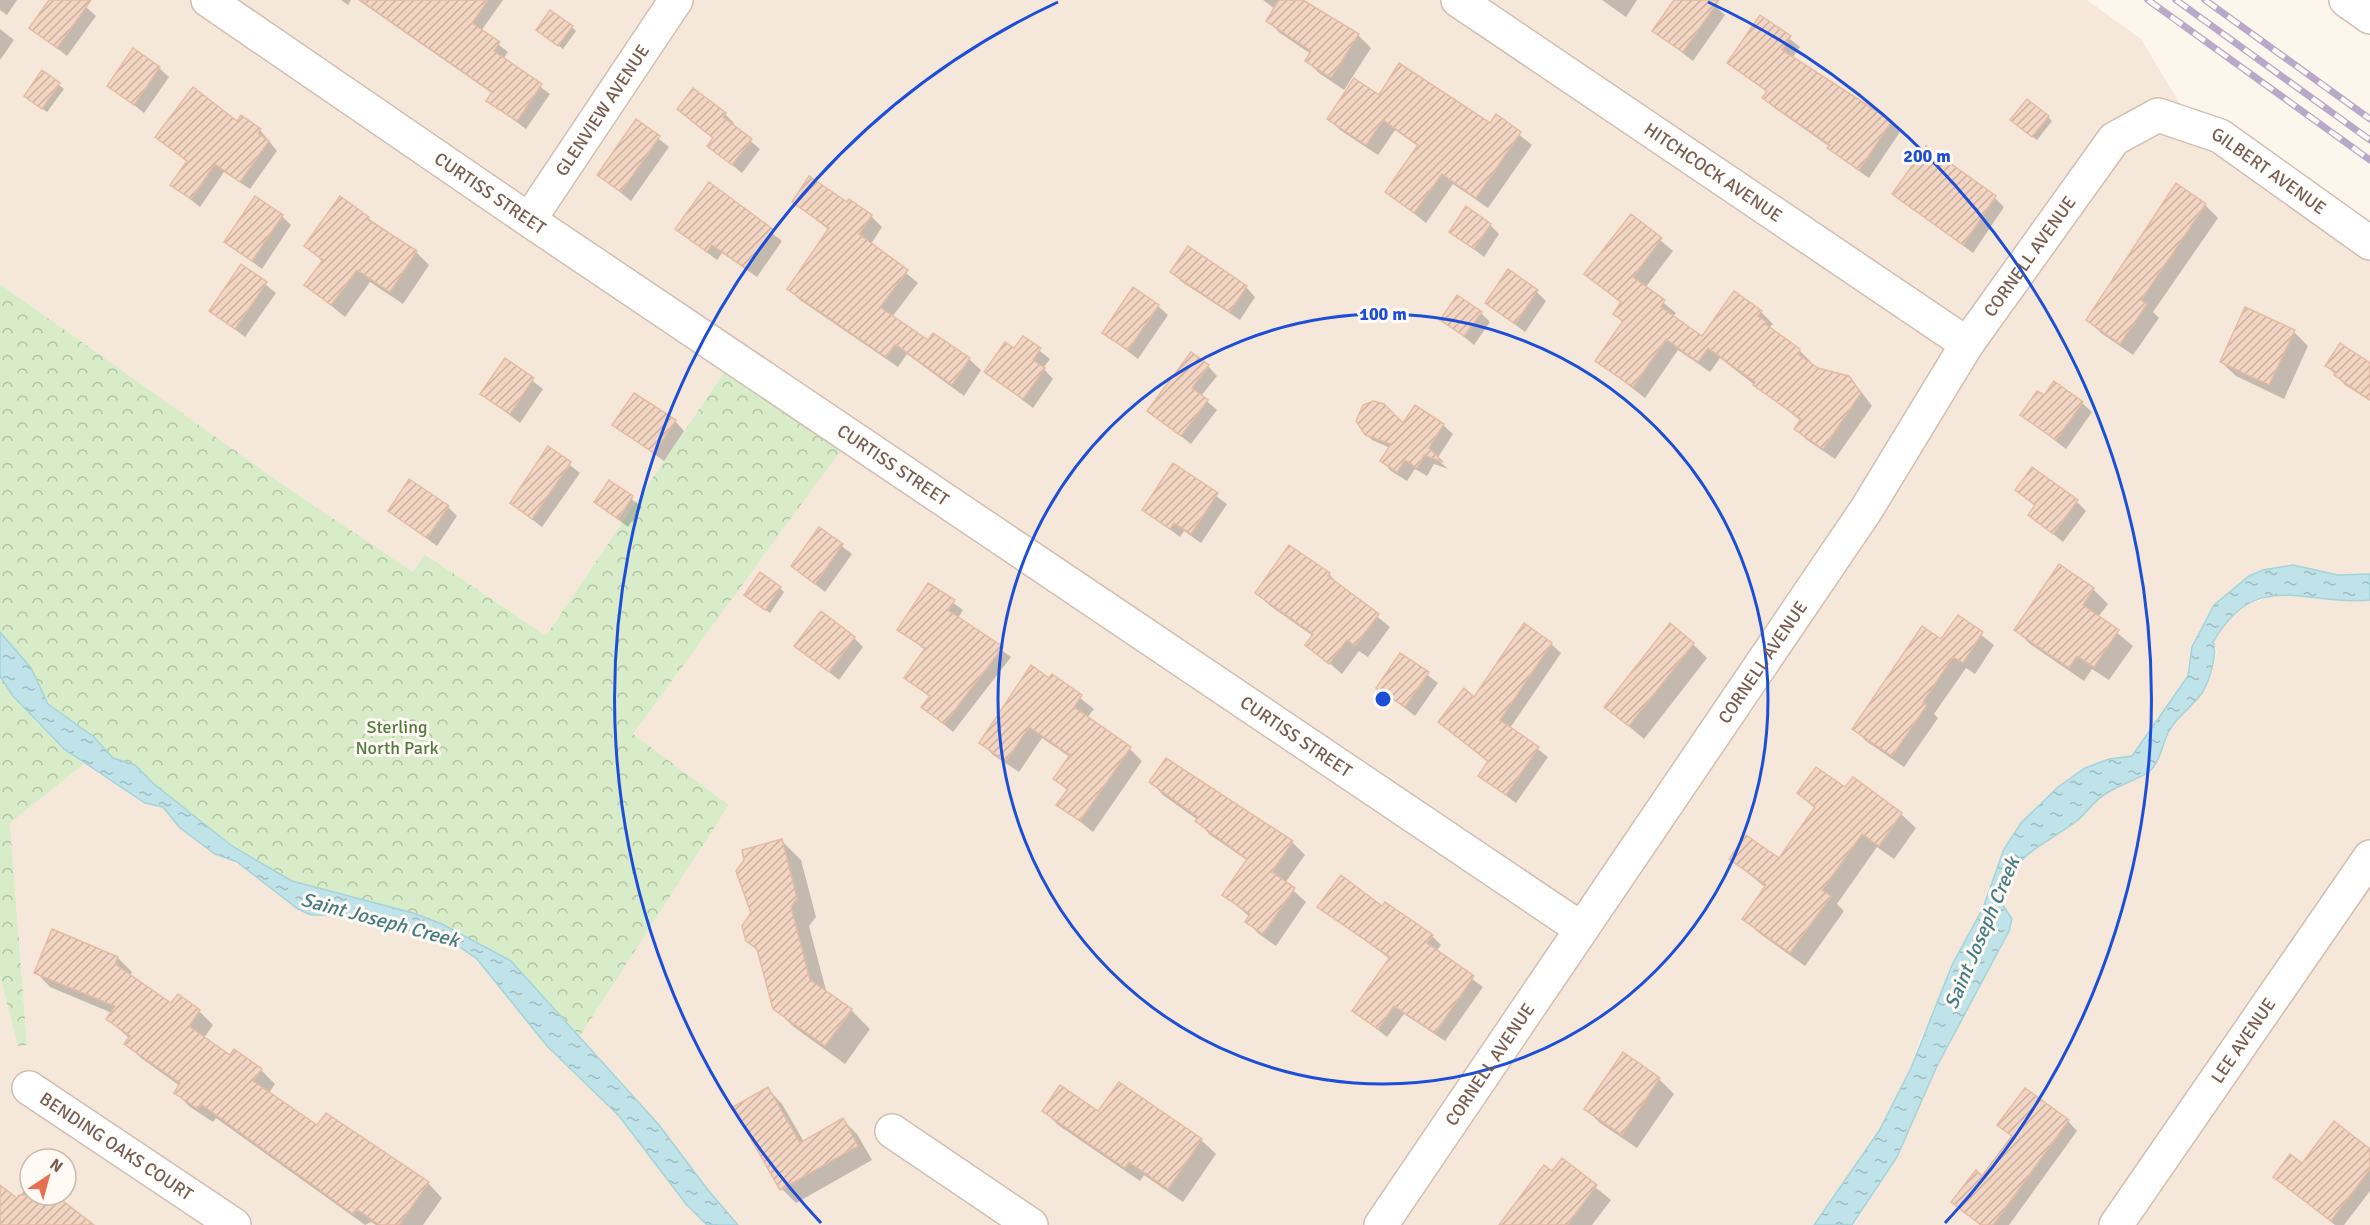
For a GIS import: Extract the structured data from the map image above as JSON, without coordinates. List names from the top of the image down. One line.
{"streets":{"street":["GLENVIEW AVENUE","HITCHCOCK AVENUE","GILBERT AVENUE","CURTISS STREET","CORNELL AVENUE","LEE AVENUE","BENDING OAKS COURT"]},"crossings":[["GLENVIEW AVENUE","CURTISS STREET"],["HITCHCOCK AVENUE","CORNELL AVENUE"],["GILBERT AVENUE","CORNELL AVENUE"],["CURTISS STREET","CORNELL AVENUE"]],"water":["Saint Joseph Creek"],"parks":["Sterling North Park"],"north":"top right","rings":["200 m","100 m"]}
